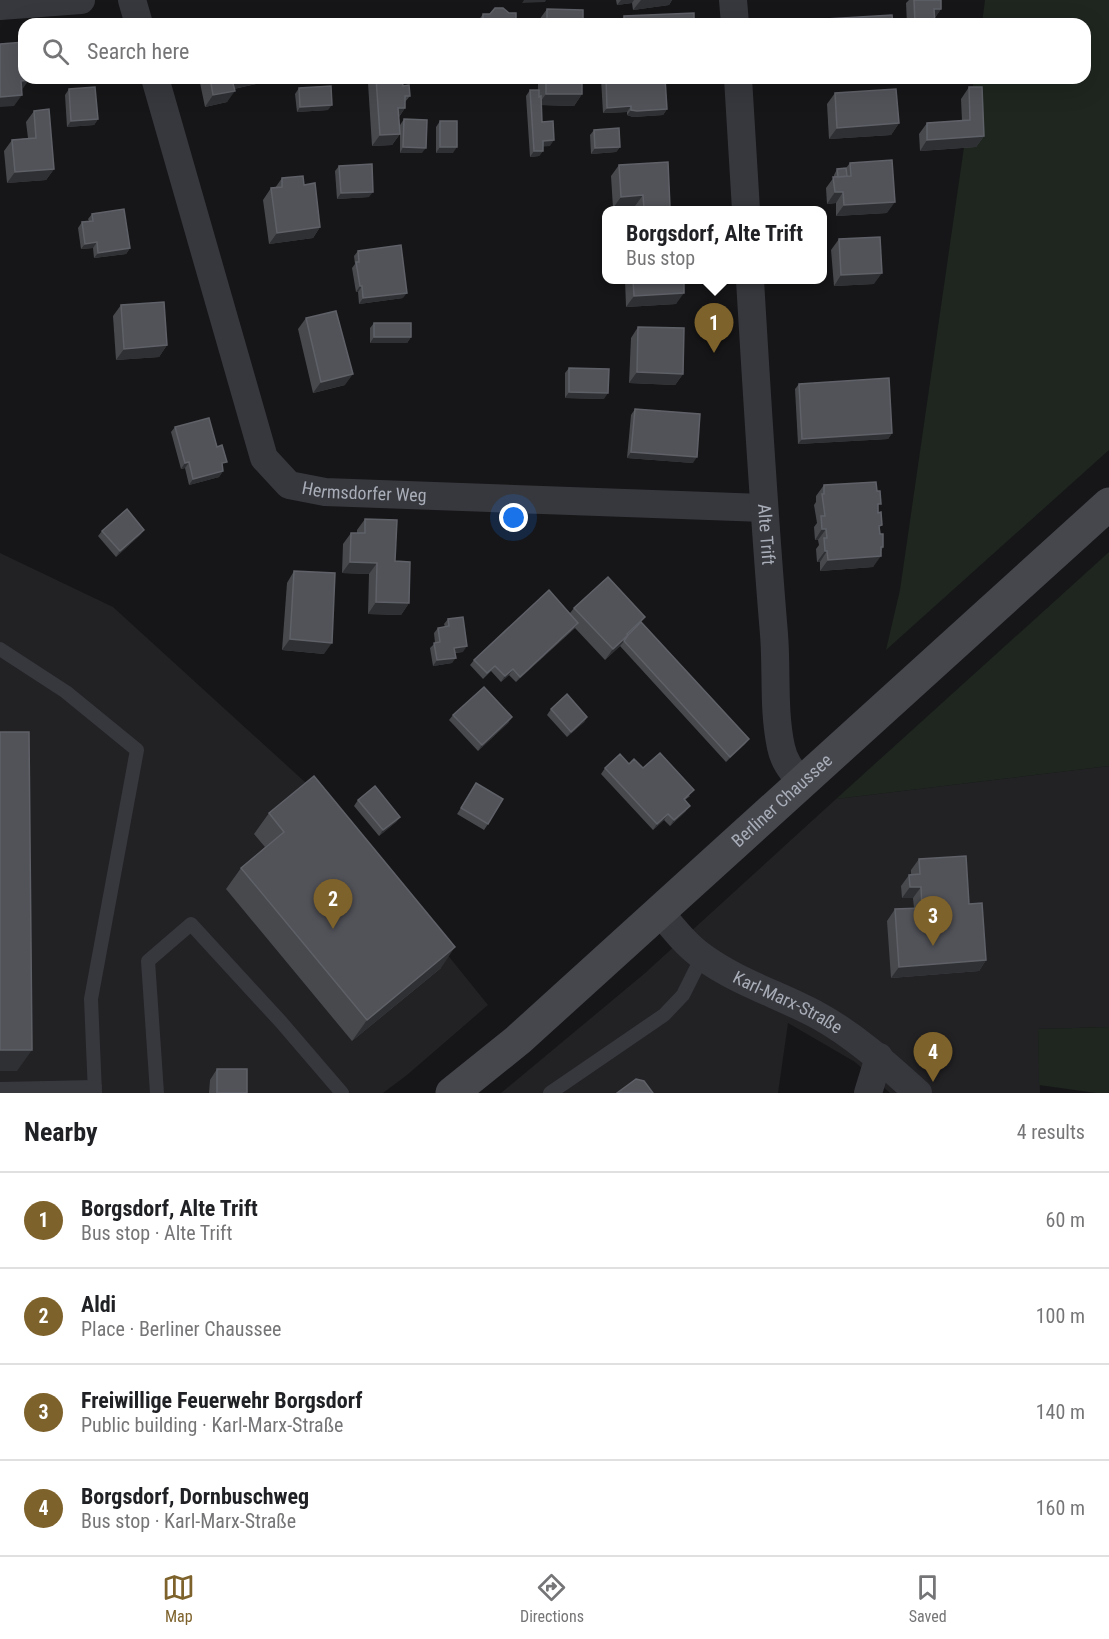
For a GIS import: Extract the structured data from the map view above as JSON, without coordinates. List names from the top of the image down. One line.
{"streets":{"main road":["Berliner Chaussee"],"street":["Hermsdorfer Weg","Alte Trift","Karl-Marx-Straße"]},"crossings":[["Hermsdorfer Weg","Alte Trift"],["Alte Trift","Berliner Chaussee"],["Berliner Chaussee","Karl-Marx-Straße"]],"page":{"search":"Search here","popup":["Borgsdorf, Alte Trift","Bus stop"],"pins":["1","2","3","4"],"heading":["Nearby","4 results"],"list":[{"mark":"1","name":"Borgsdorf, Alte Trift","note":"Bus stop · Alte Trift","value":"60 m"},{"mark":"2","name":"Aldi","note":"Place · Berliner Chaussee","value":"100 m"},{"mark":"3","name":"Freiwillige Feuerwehr Borgsdorf","note":"Public building · Karl-Marx-Straße","value":"140 m"},{"mark":"4","name":"Borgsdorf, Dornbuschweg","note":"Bus stop · Karl-Marx-Straße","value":"160 m"}],"nav":["Map","Directions","Saved"]}}
